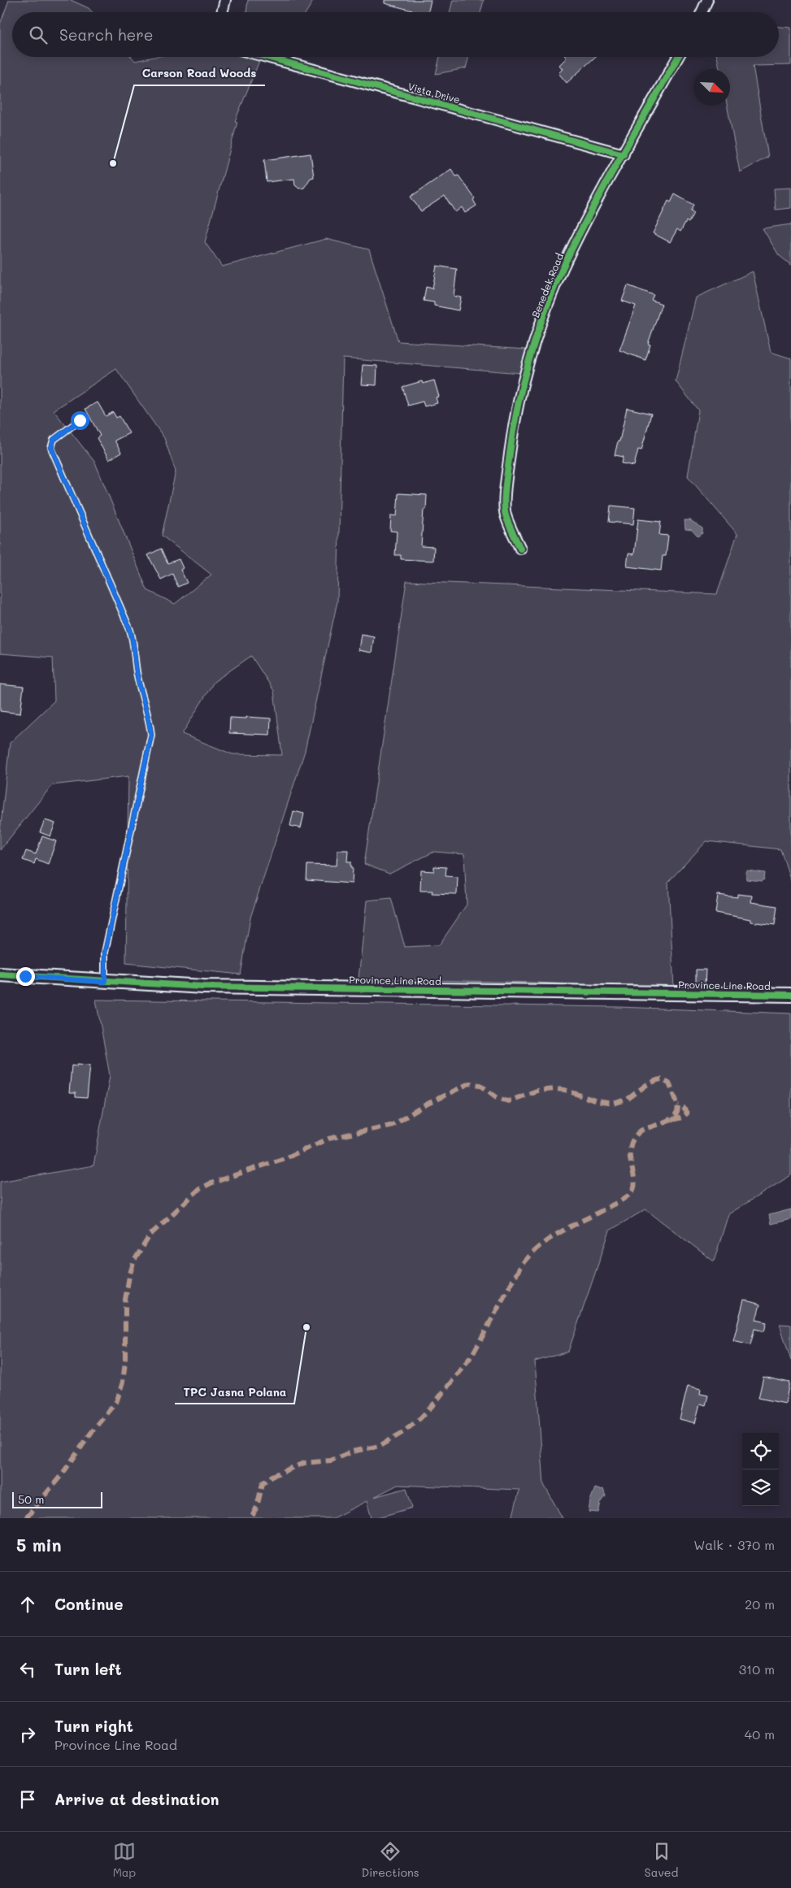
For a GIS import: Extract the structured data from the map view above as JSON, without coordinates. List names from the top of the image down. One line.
{"streets":{"street":["Vista Drive","Benedek Road","Province Line Road"]},"crossings":[["Vista Drive","Benedek Road"]],"places":["Carson Road Woods","TPC Jasna Polana"],"scale_bar":"50 m","north":"bottom right","page":{"search":"Search here","scale":"50 m","heading":["5 min","Walk · 370 m"],"list":[["Continue","20 m"],["Turn left","310 m"],["Turn right","Province Line Road","40 m"],"Arrive at destination"],"nav":["Map","Directions","Saved"]}}
